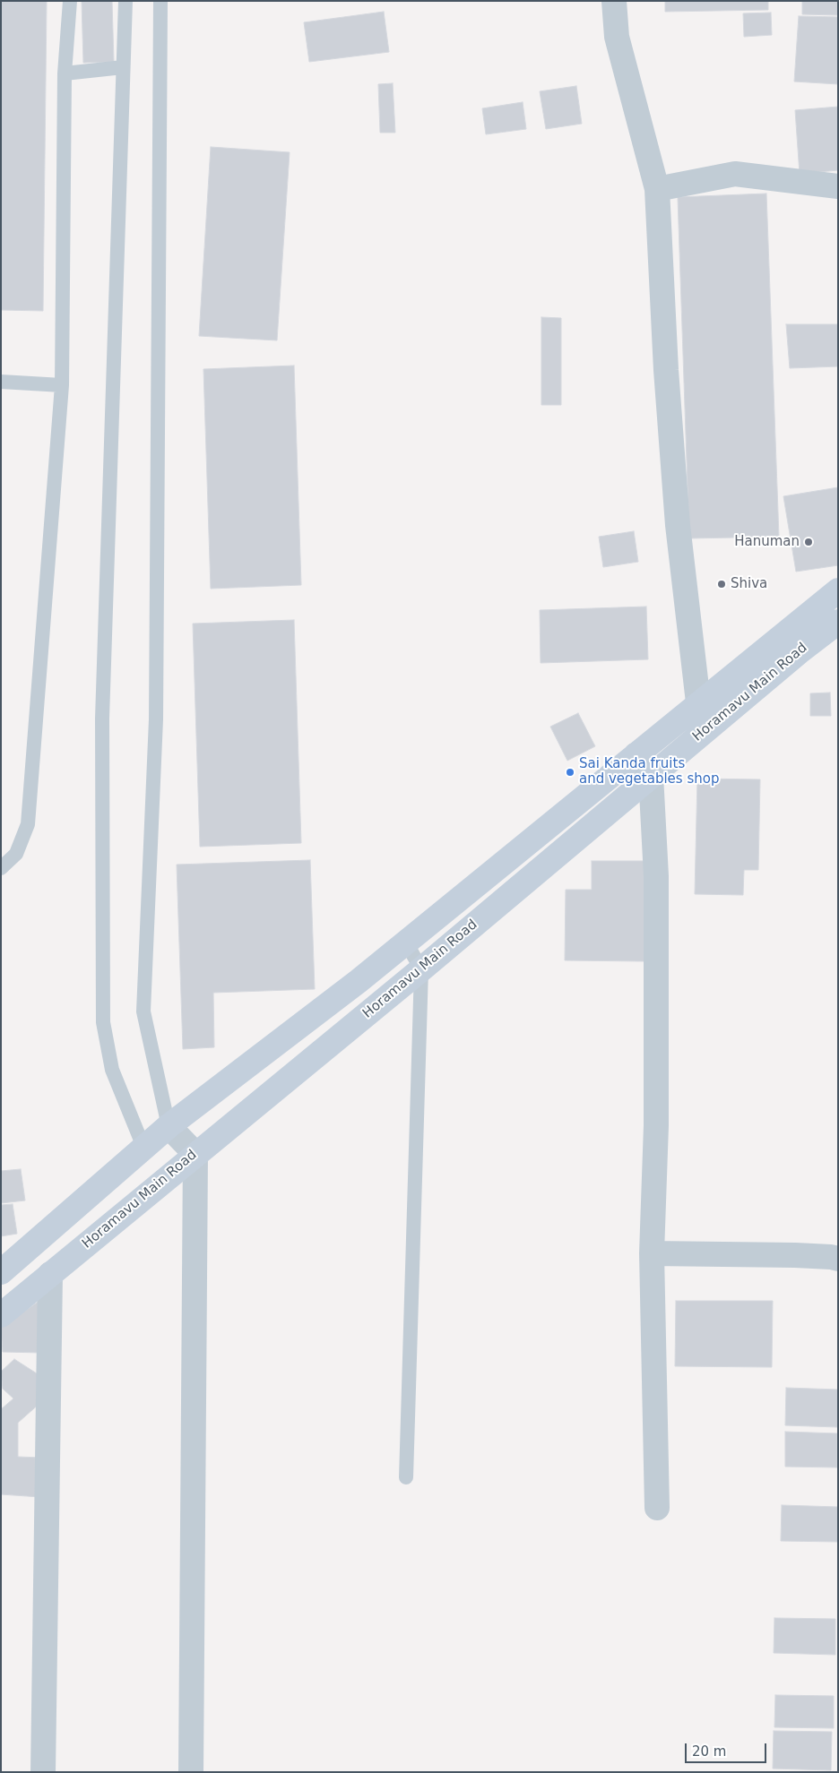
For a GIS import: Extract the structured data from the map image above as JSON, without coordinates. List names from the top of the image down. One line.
{"streets":{"main road":["Horamavu Main Road"]},"places":["Hanuman","Shiva","Sai Kanda fruits and vegetables shop"],"scale_bar":"20 m"}
